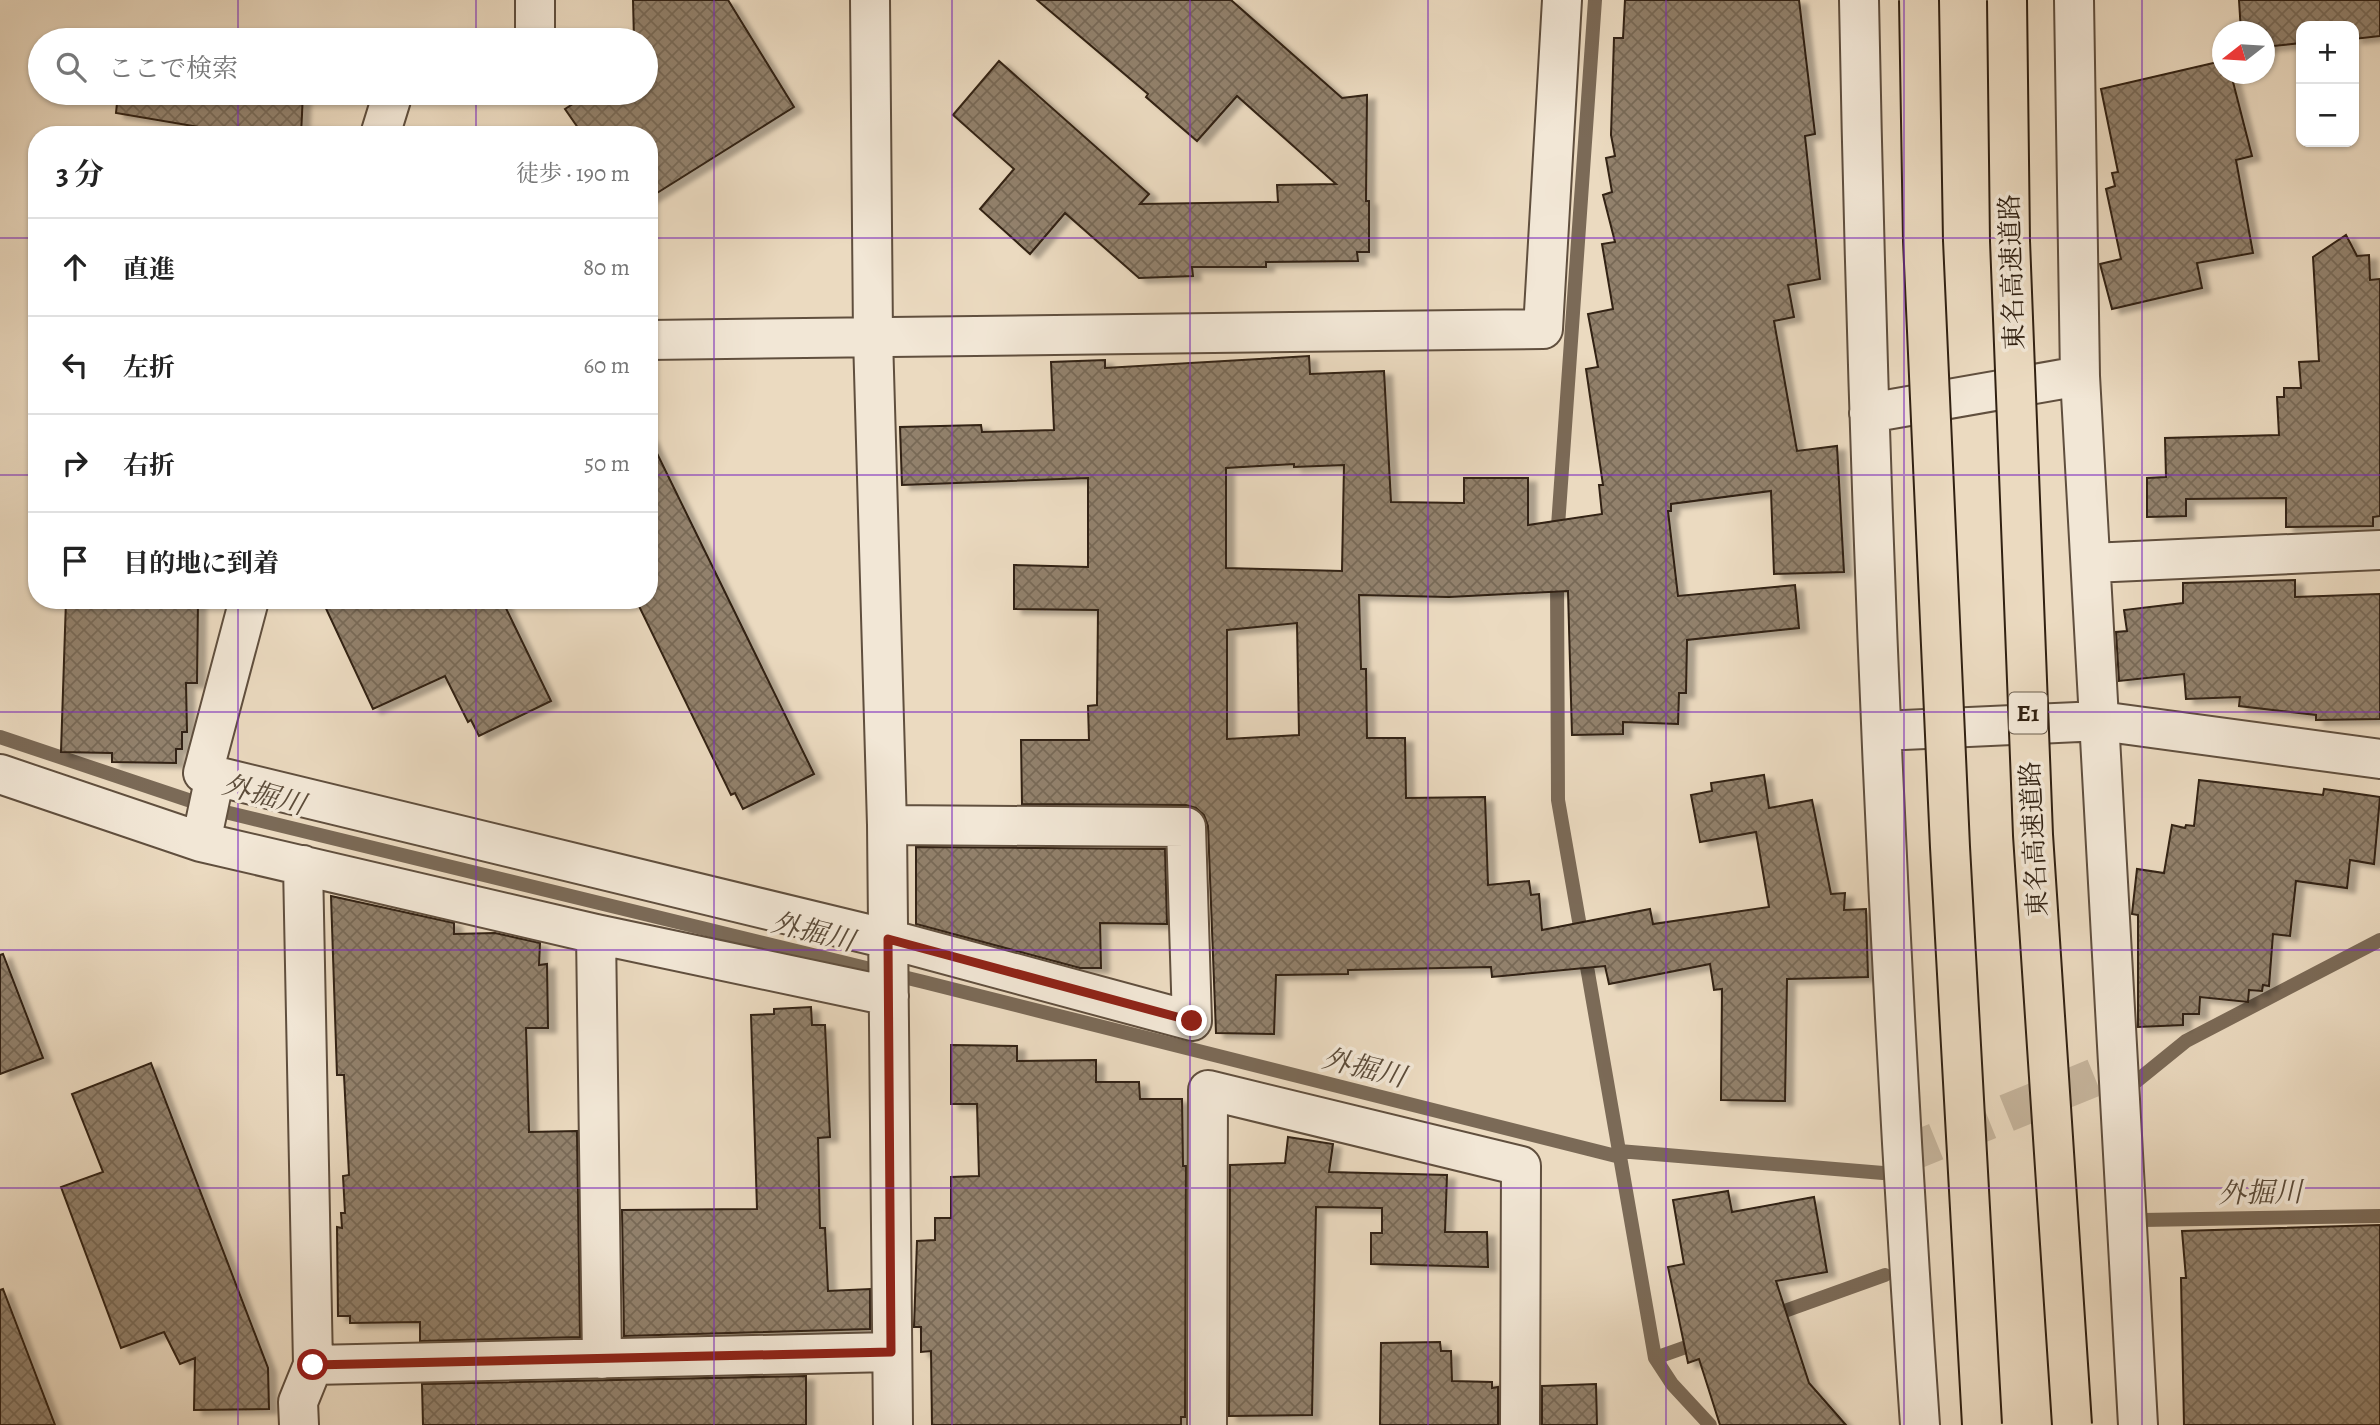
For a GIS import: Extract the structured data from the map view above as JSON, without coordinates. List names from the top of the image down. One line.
{"streets":{"highway":["東名高速道路","E1"]},"water":["外掘川"],"north":"left","page":{"map_buttons":["+","−"],"search":"ここで検索","heading":["3 分","徒歩 · 190 m"],"list":[["直進","80 m"],["左折","60 m"],["右折","50 m"],"目的地に到着"]}}
